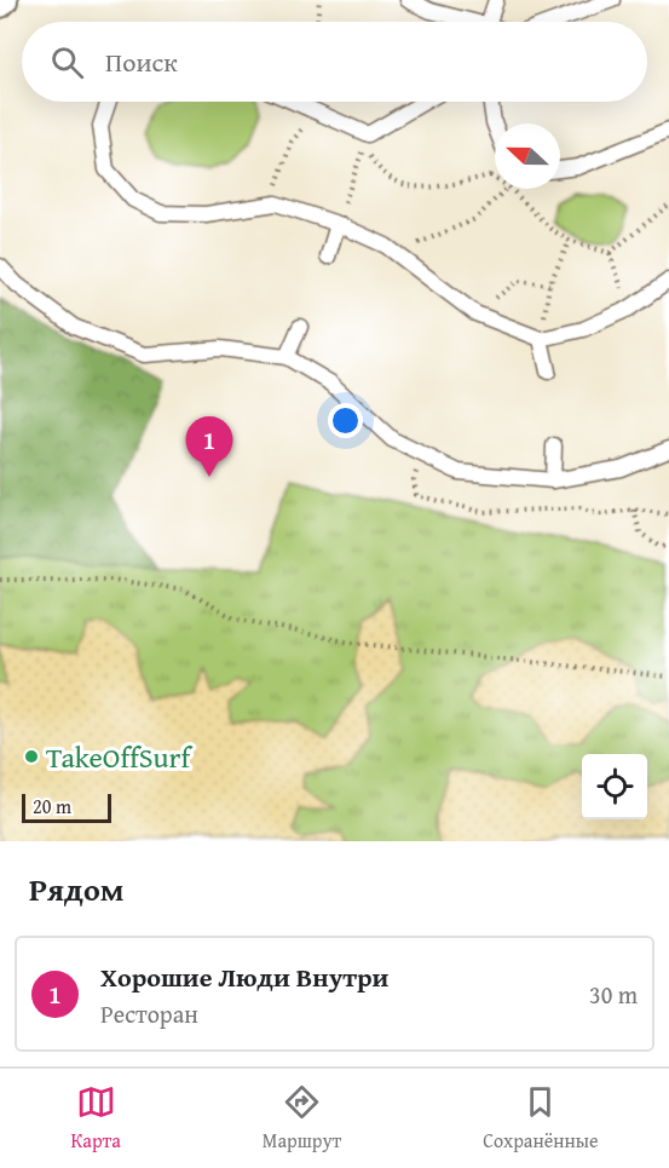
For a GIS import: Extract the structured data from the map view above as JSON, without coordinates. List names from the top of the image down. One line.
{"places":["TakeOffSurf"],"scale_bar":"20 m","north":"left","page":{"search":"Поиск","pins":"1","scale":"20 m","heading":"Рядом","list":[{"mark":"1","name":"Хорошие Люди Внутри","note":"Ресторан","value":"30 m"}],"nav":["Карта","Маршрут","Сохранённые"]}}
